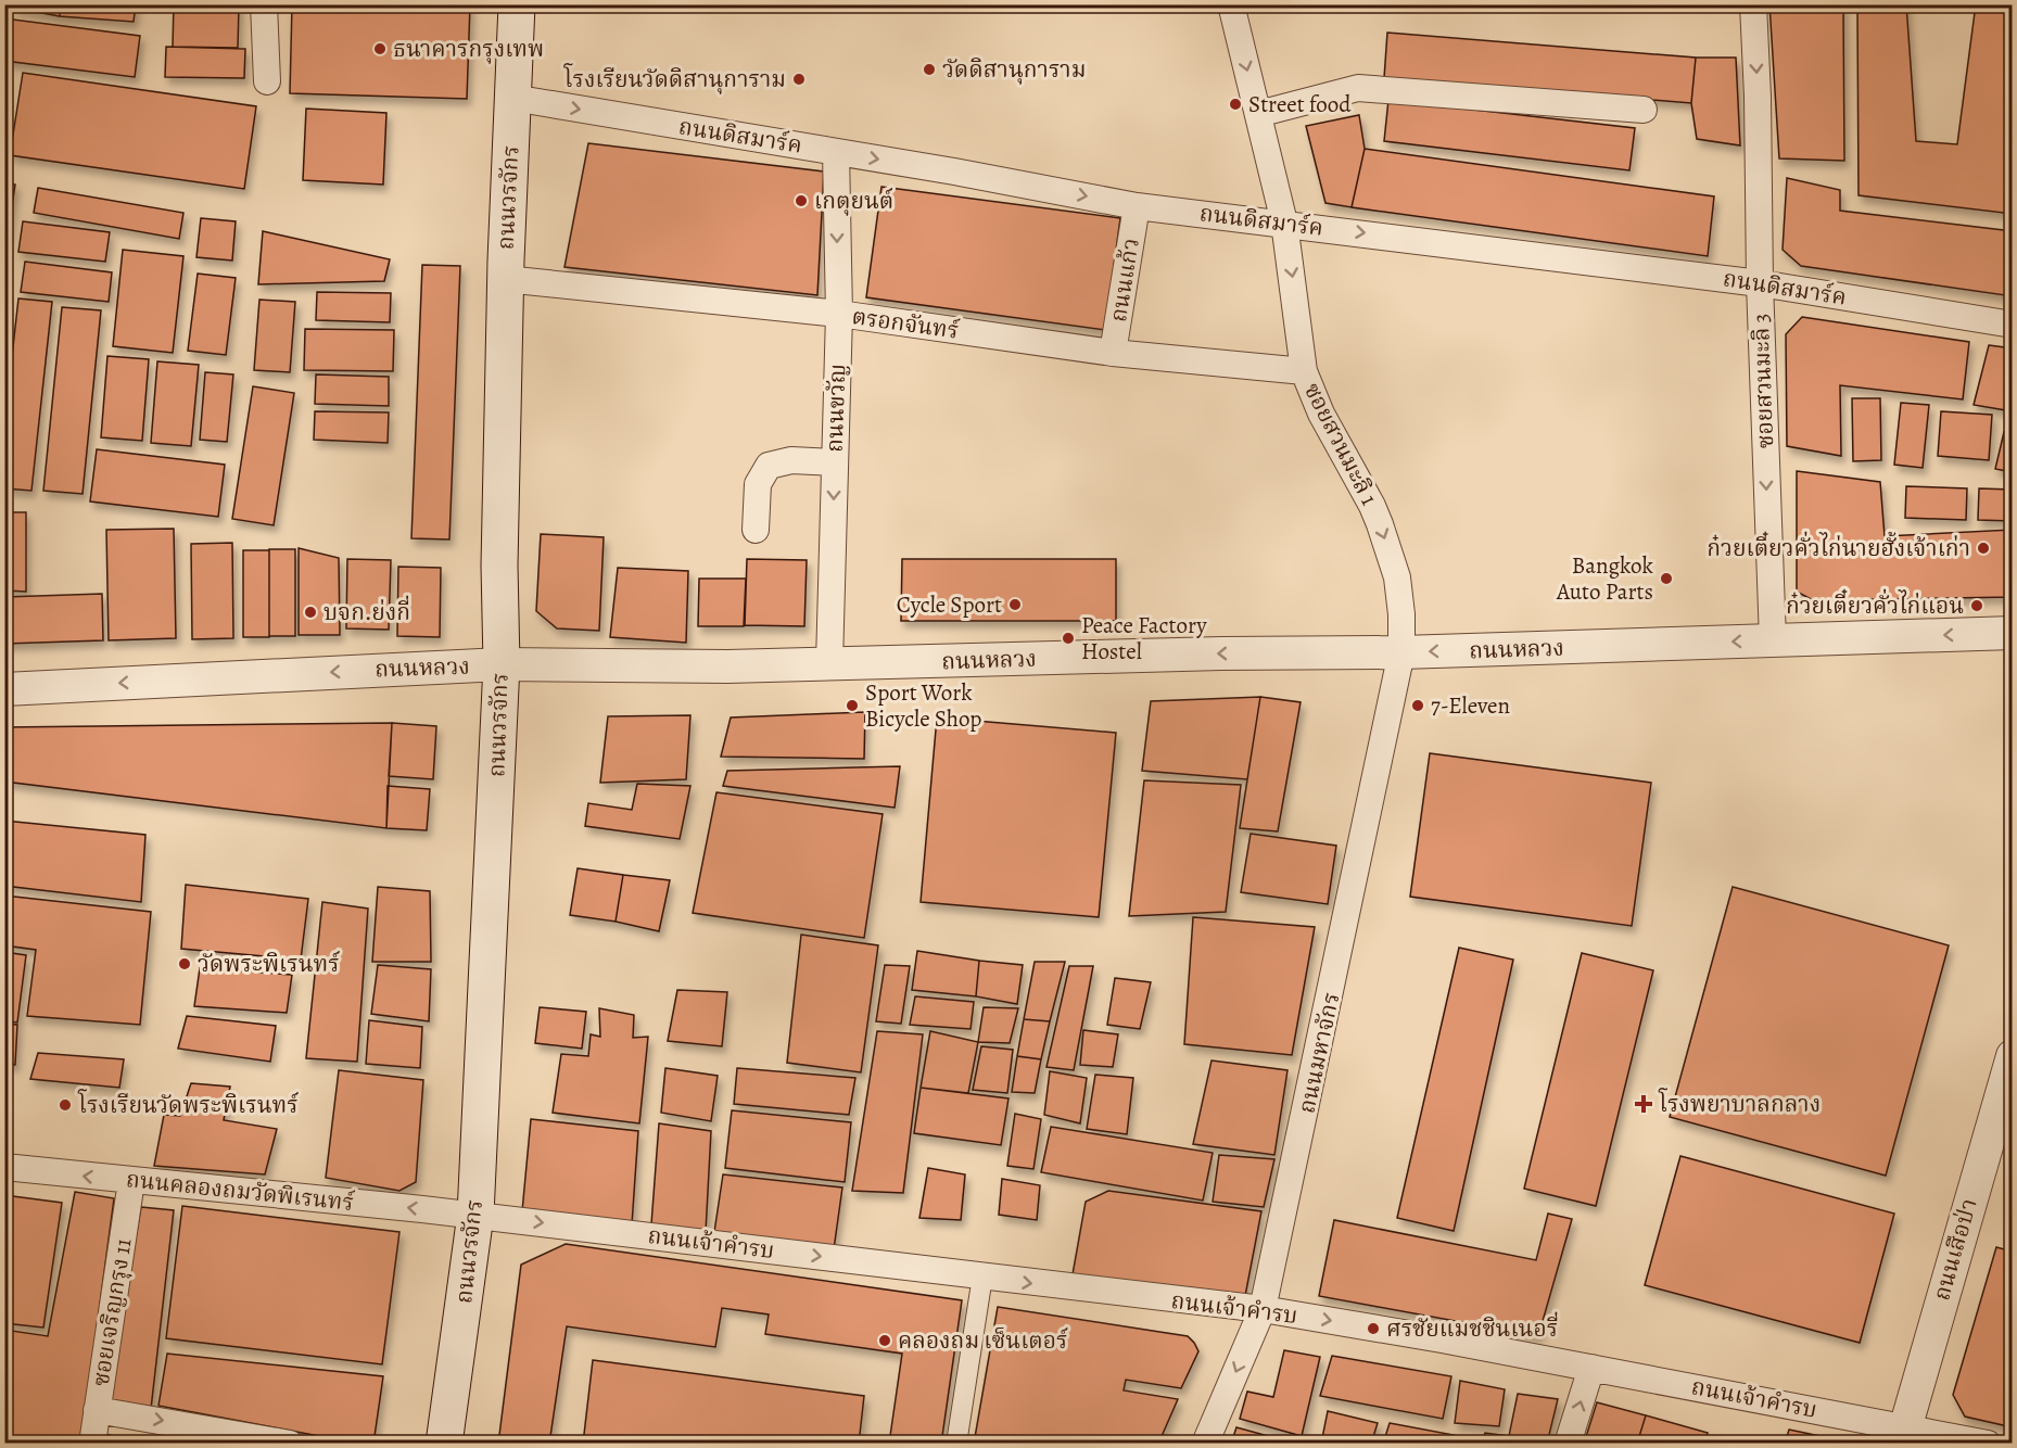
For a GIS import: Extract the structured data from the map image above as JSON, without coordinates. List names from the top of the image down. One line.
{"streets":{"main road":["ถนนวรจักร"],"street":["ถนนดิสมาร์ค","ถนนแก้ว","ตรอกจันทร์","ซอยสวนมะลิ 3","ถนนขวัญ","ซอยสวนมะลิ 1","ถนนหลวง","ถนนมหาจักร","ถนนคลองถมวัดพิเรนทร์","ถนนเจ้าคำรบ","ถนนเสือป่า","ซอยเจริญกรุง 11"]},"crossings":[["ถนนดิสมาร์ค","ถนนวรจักร"],["ถนนดิสมาร์ค","ถนนแก้ว"],["ถนนดิสมาร์ค","ซอยสวนมะลิ 3"],["ถนนดิสมาร์ค","ถนนขวัญ"],["ถนนดิสมาร์ค","ซอยสวนมะลิ 1"],["ถนนวรจักร","ตรอกจันทร์"],["ถนนวรจักร","ถนนหลวง"],["ถนนวรจักร","ถนนคลองถมวัดพิเรนทร์"],["ถนนวรจักร","ถนนเจ้าคำรบ"],["ถนนแก้ว","ตรอกจันทร์"],["ตรอกจันทร์","ถนนขวัญ"],["ตรอกจันทร์","ซอยสวนมะลิ 1"],["ซอยสวนมะลิ 3","ถนนหลวง"],["ถนนขวัญ","ถนนหลวง"],["ซอยสวนมะลิ 1","ถนนหลวง"],["ซอยสวนมะลิ 1","ถนนมหาจักร"],["ถนนหลวง","ถนนมหาจักร"],["ถนนมหาจักร","ถนนเจ้าคำรบ"],["ถนนคลองถมวัดพิเรนทร์","ถนนเจ้าคำรบ"],["ถนนคลองถมวัดพิเรนทร์","ซอยเจริญกรุง 11"],["ถนนเจ้าคำรบ","ถนนเสือป่า"]],"one_way":["ซอยสวนมะลิ 3","ถนนขวัญ","ซอยสวนมะลิ 1","ถนนหลวง","ถนนคลองถมวัดพิเรนทร์","ถนนเจ้าคำรบ"],"places":{"other":["ธนาคารกรุงเทพ","วัดดิสานุการาม","โรงเรียนวัดดิสานุการาม","Street food","เกตุยนต์","ก๋วยเตี๋ยวคั่วไก่นายฮั้งเจ้าเก่า","Bangkok Auto Parts","Cycle Sport","ก๋วยเตี๋ยวคั่วไก่แอน","บจก.ย่งกี่","Peace Factory Hostel","Sport Work Bicycle Shop","7-Eleven","วัดพระพิเรนทร์","โรงเรียนวัดพระพิเรนทร์","ศรชัยแมชชินเนอรี่","คลองถม เซ็นเตอร์"],"health":["โรงพยาบาลกลาง"]}}
